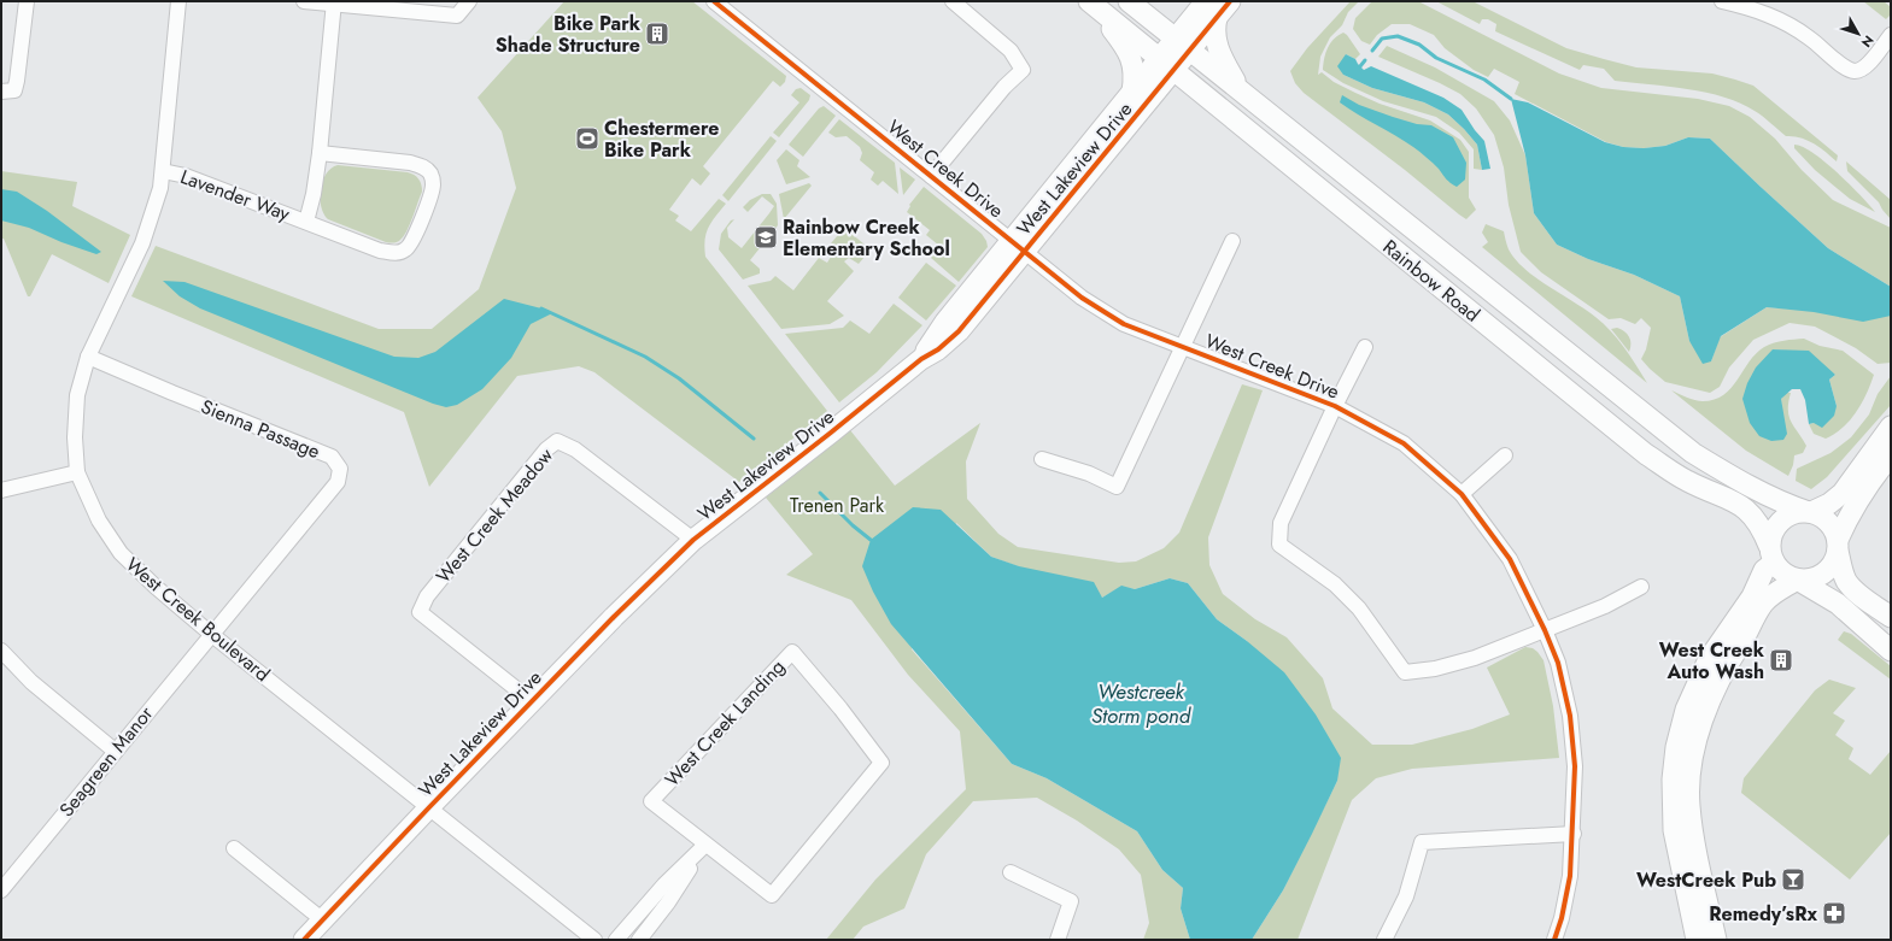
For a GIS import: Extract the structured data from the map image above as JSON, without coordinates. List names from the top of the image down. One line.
{"streets":{"street":["West Creek Drive","West Lakeview Drive","Lavender Way","Rainbow Road","Sienna Passage","West Creek Meadow","West Creek Boulevard","West Creek Landing","Seagreen Manor"]},"crossings":[["West Creek Drive","West Lakeview Drive"],["West Lakeview Drive","Rainbow Road"],["West Lakeview Drive","West Creek Meadow"],["West Lakeview Drive","West Creek Boulevard"],["Lavender Way","West Creek Boulevard"],["Sienna Passage","West Creek Boulevard"],["Sienna Passage","Seagreen Manor"],["West Creek Boulevard","Seagreen Manor"]],"water":["Westcreek Storm pond"],"parks":["Trenen Park"],"places":{"building":["Bike Park Shade Structure","West Creek Auto Wash"],"sports":["Chestermere Bike Park"],"school or university":["Rainbow Creek Elementary School"],"bar":["WestCreek Pub"],"pharmacy":["Remedy’sRx"]},"north":"bottom right"}
